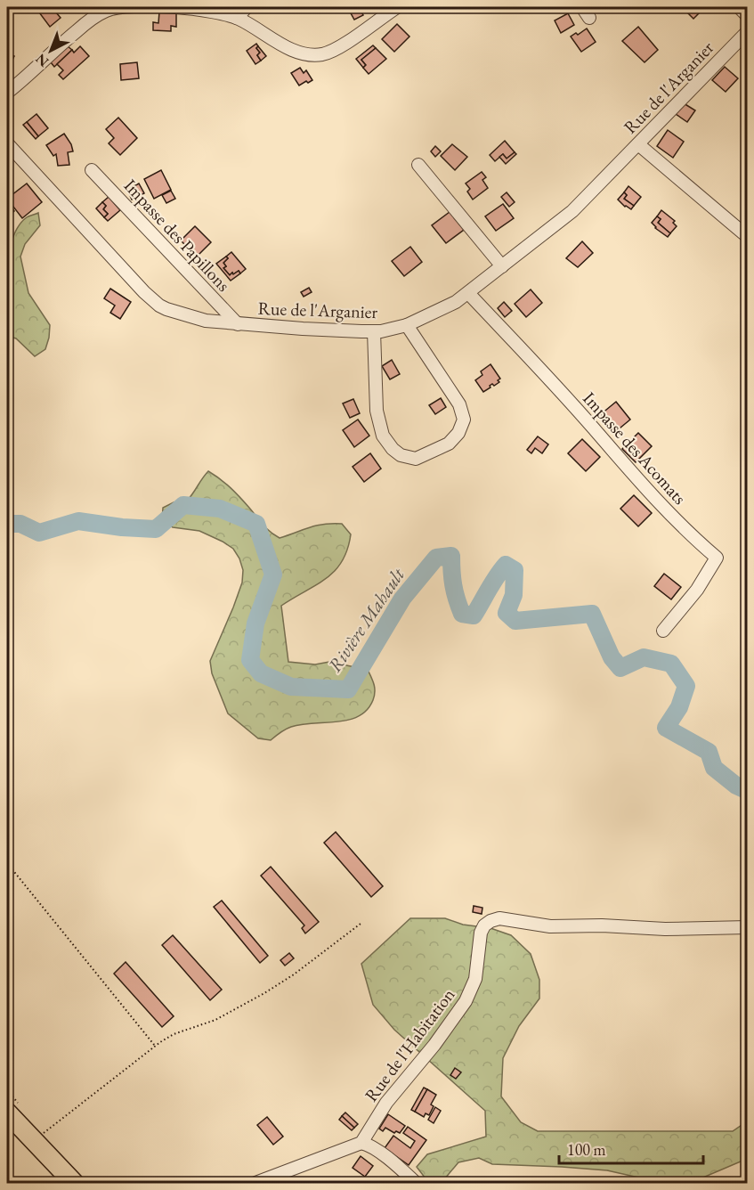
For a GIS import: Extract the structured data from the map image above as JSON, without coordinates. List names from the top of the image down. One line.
{"streets":{"street":["Rue de l'Arganier","Impasse des Papillons","Impasse des Acomats","Rue de l'Habitation"]},"crossings":[["Rue de l'Arganier","Impasse des Papillons"],["Rue de l'Arganier","Impasse des Acomats"]],"water":["Rivière Mahault"],"scale_bar":"100 m","north":"bottom left"}
